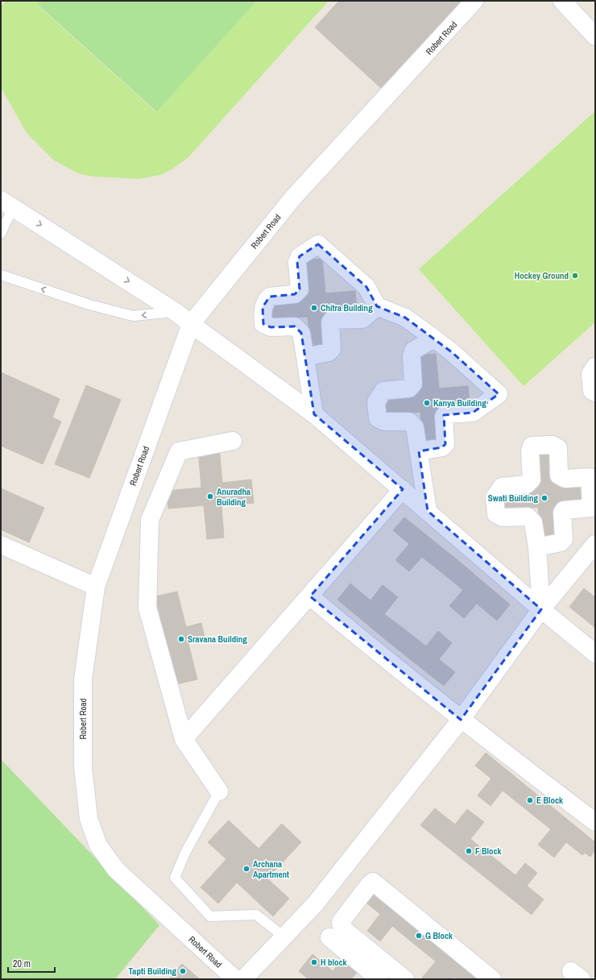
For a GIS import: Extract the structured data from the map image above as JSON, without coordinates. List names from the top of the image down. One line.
{"streets":{"street":["Robert Road"]},"places":["Hockey Ground","Chitra Building","Kanya Building","Anuradha Building","Swati Building","Sravana Building","E Block","F Block","Archana Apartment","G Block","H block","Tapti Building"],"scale_bar":"20 m"}
